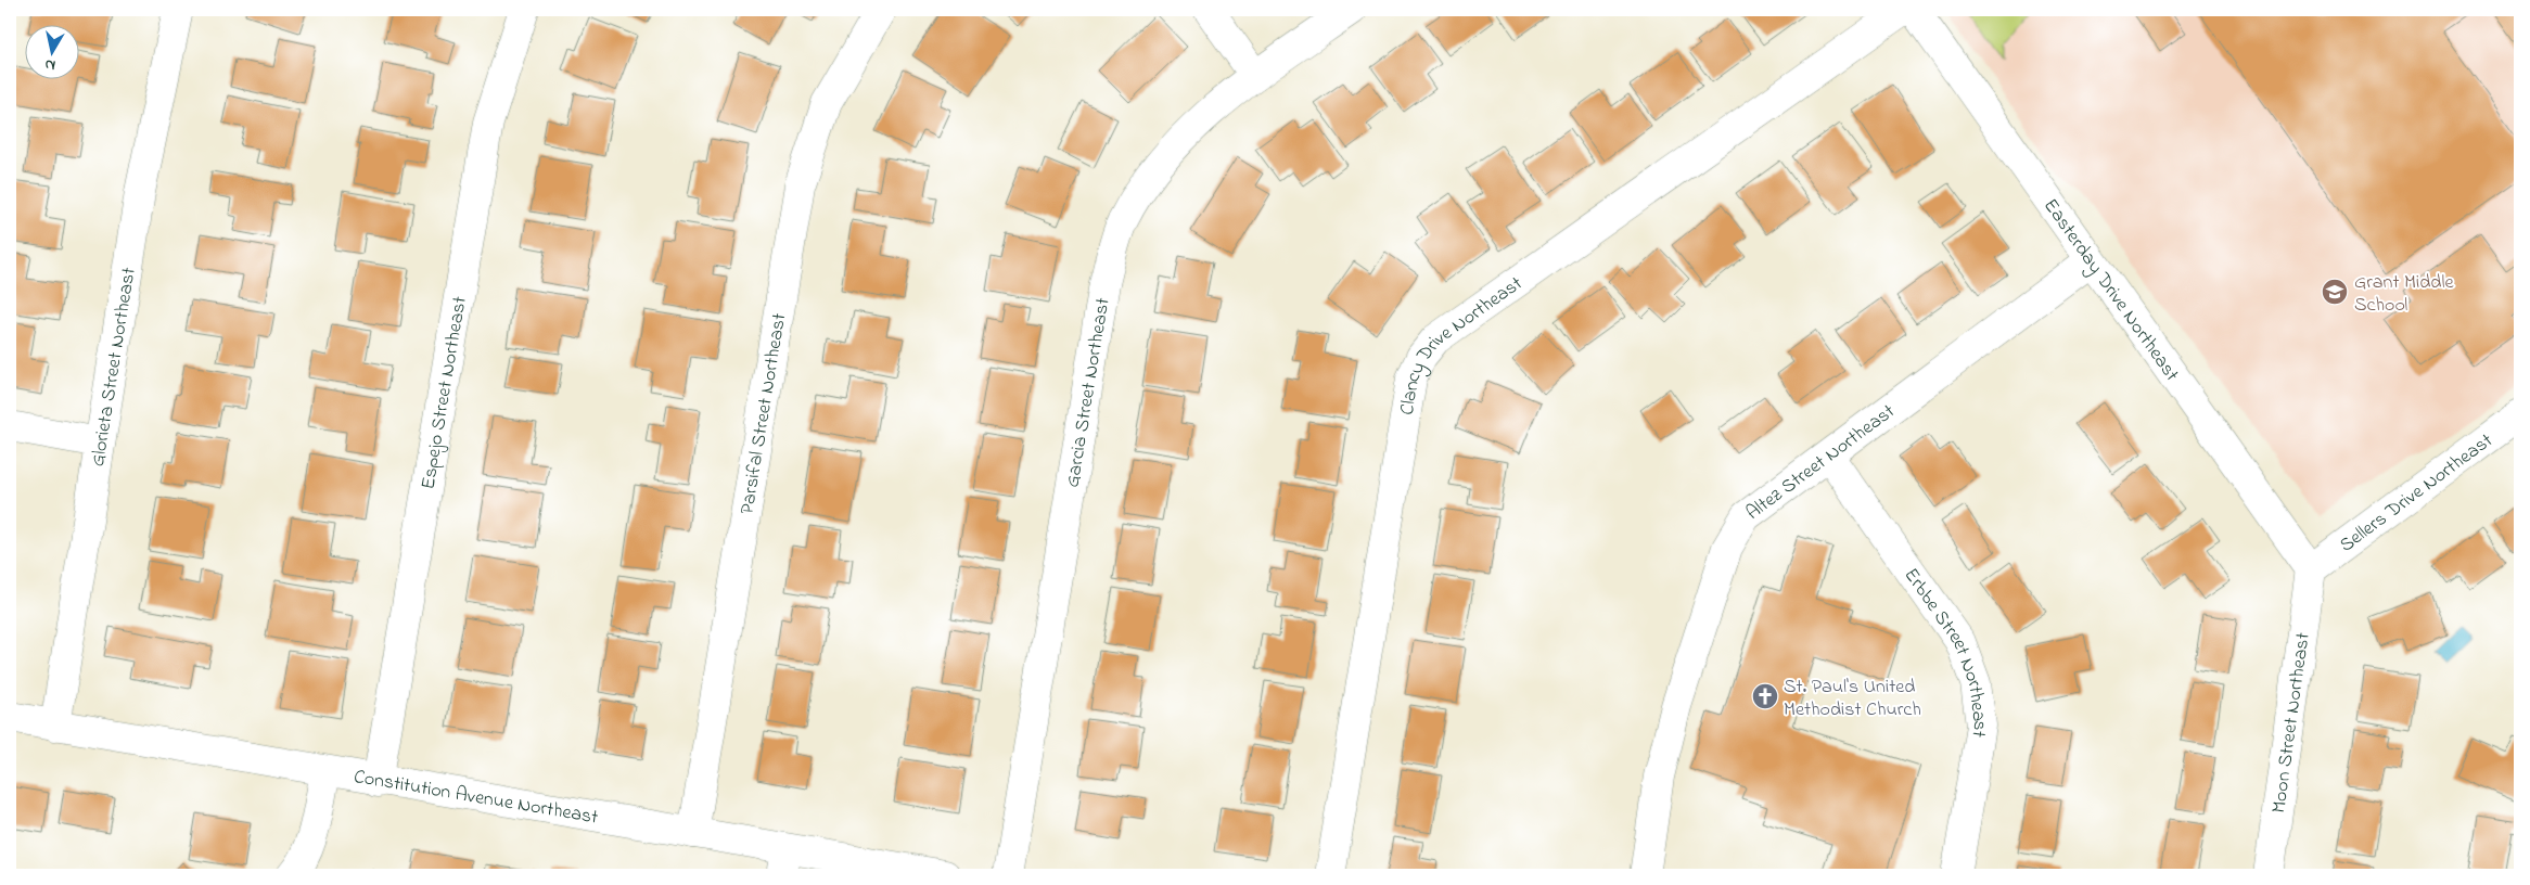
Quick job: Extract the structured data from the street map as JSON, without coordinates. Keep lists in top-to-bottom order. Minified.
{"streets":{"street":["Easterday Drive Northeast","Clancy Drive Northeast","Glorieta Street Northeast","Garcia Street Northeast","Espejo Street Northeast","Parsifal Street Northeast","Altez Street Northeast","Sellers Drive Northeast","Erbbe Street Northeast","Moon Street Northeast","Constitution Avenue Northeast"]},"crossings":[["Easterday Drive Northeast","Altez Street Northeast"],["Easterday Drive Northeast","Sellers Drive Northeast"],["Easterday Drive Northeast","Moon Street Northeast"],["Glorieta Street Northeast","Constitution Avenue Northeast"],["Espejo Street Northeast","Constitution Avenue Northeast"],["Parsifal Street Northeast","Constitution Avenue Northeast"],["Altez Street Northeast","Erbbe Street Northeast"],["Sellers Drive Northeast","Moon Street Northeast"]],"places":{"school or university":["Grant Middle School"],"church":["St. Paul's United Methodist Church"]},"north":"bottom"}
